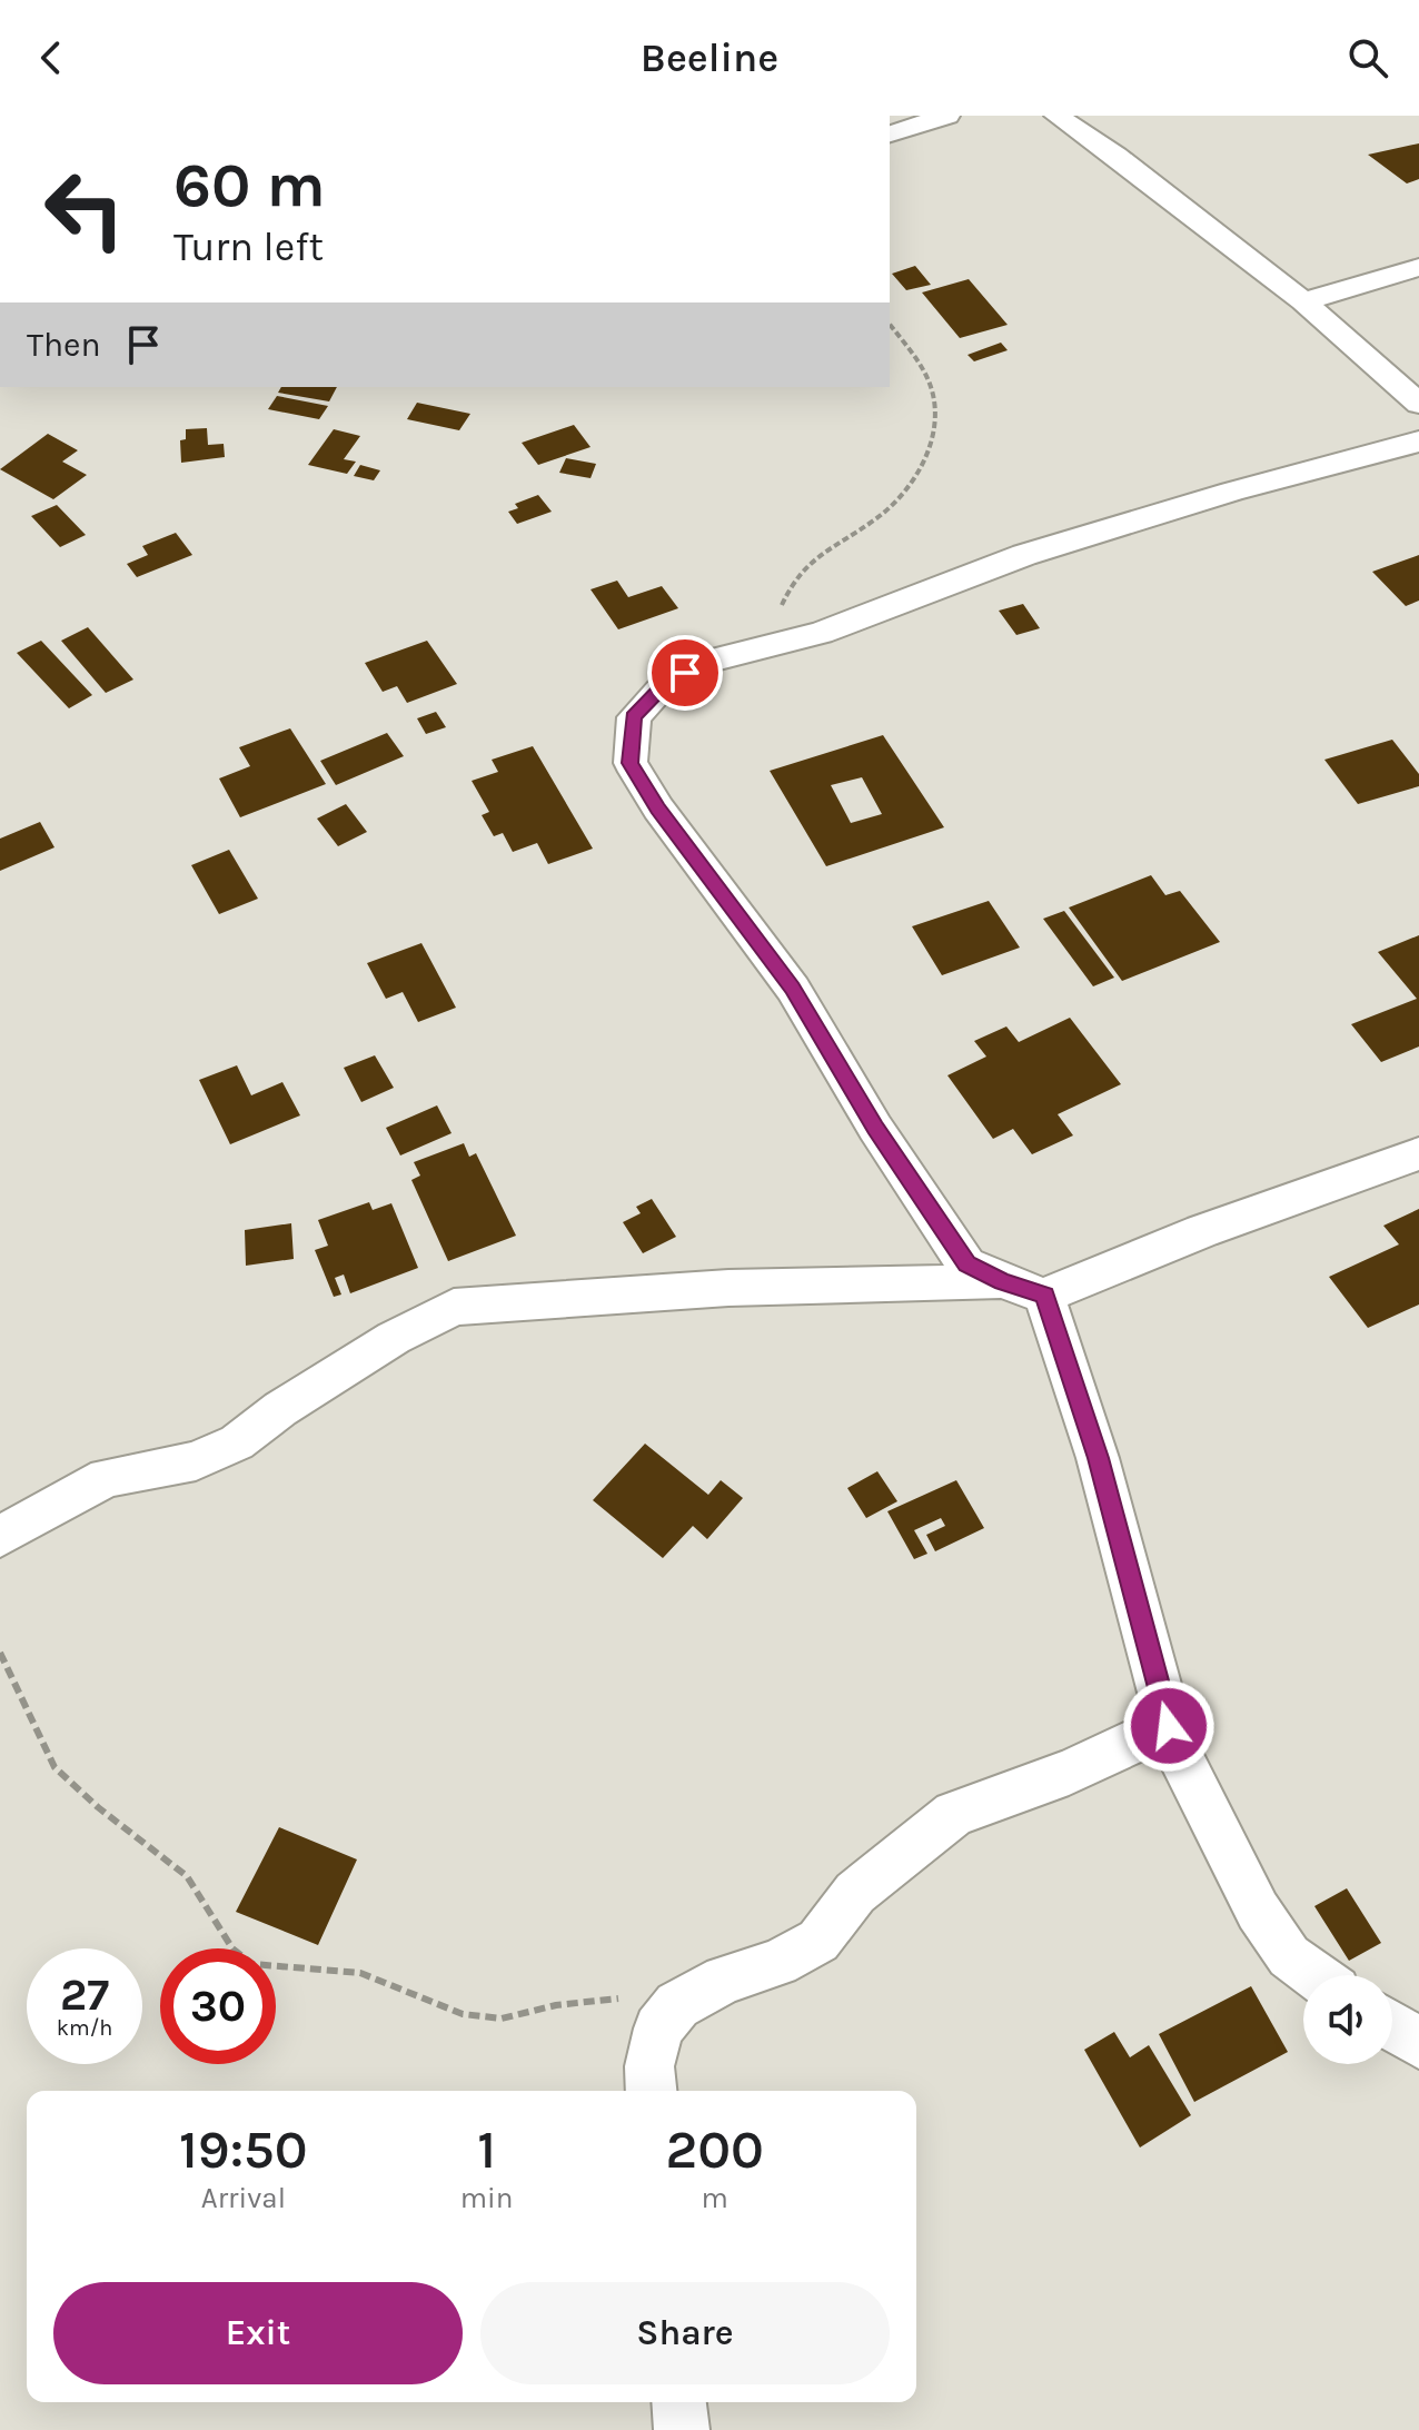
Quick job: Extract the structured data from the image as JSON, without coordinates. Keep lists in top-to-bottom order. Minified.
{"page":{"header":"Beeline","turn":["60 m","Turn left"],"then":"Then","speed":"27 km/h","limit":"30","eta":["19:50","Arrival","1","min","200","m"],"buttons":["Exit","Share"]}}
